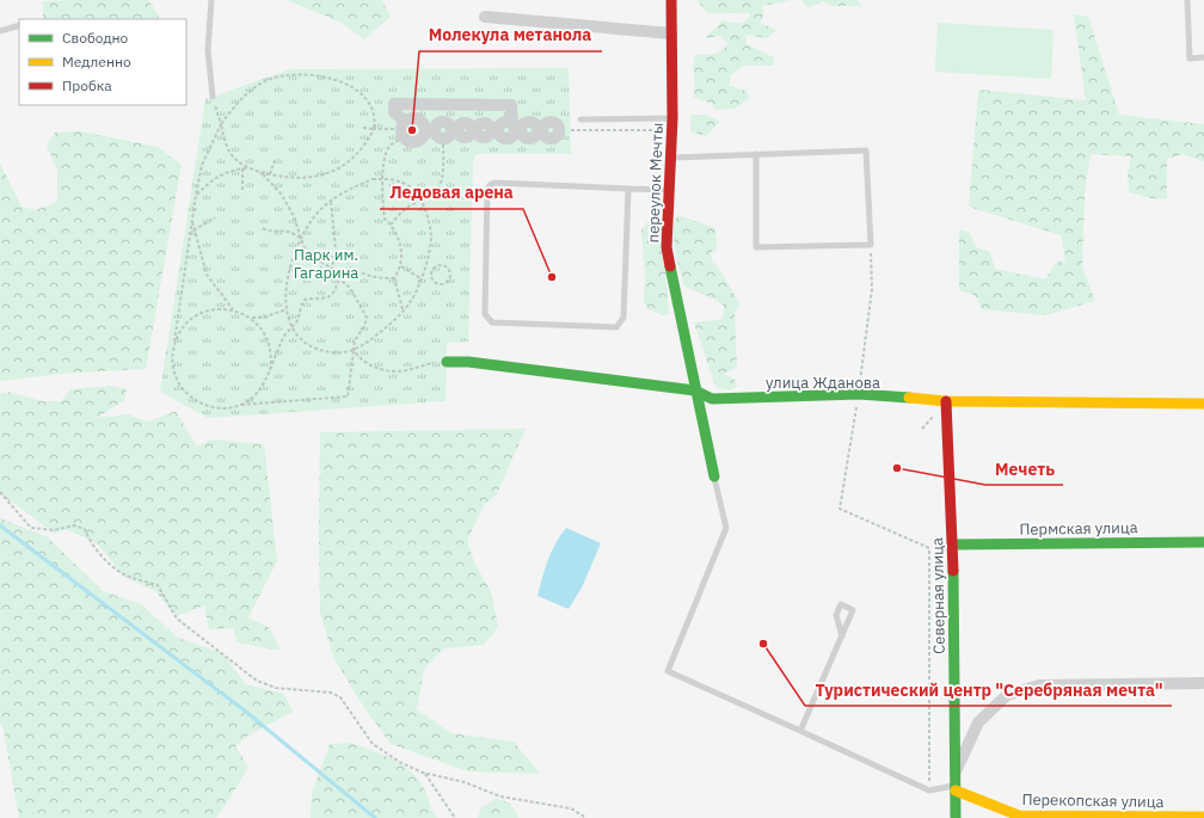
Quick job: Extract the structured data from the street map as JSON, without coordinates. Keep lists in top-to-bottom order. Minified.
{"streets":{"street":["переулок Мечты","улица Жданова","Пермская улица","Северная улица","Перекопская улица"]},"crossings":[["переулок Мечты","улица Жданова"],["улица Жданова","Северная улица"],["Пермская улица","Северная улица"],["Северная улица","Перекопская улица"]],"parks":["Парк им. Гагарина"],"places":["Молекула метанола","Ледовая арена","Мечеть","Туристический центр \"Серебряная мечта\""],"legend":["Свободно","Медленно","Пробка"]}
